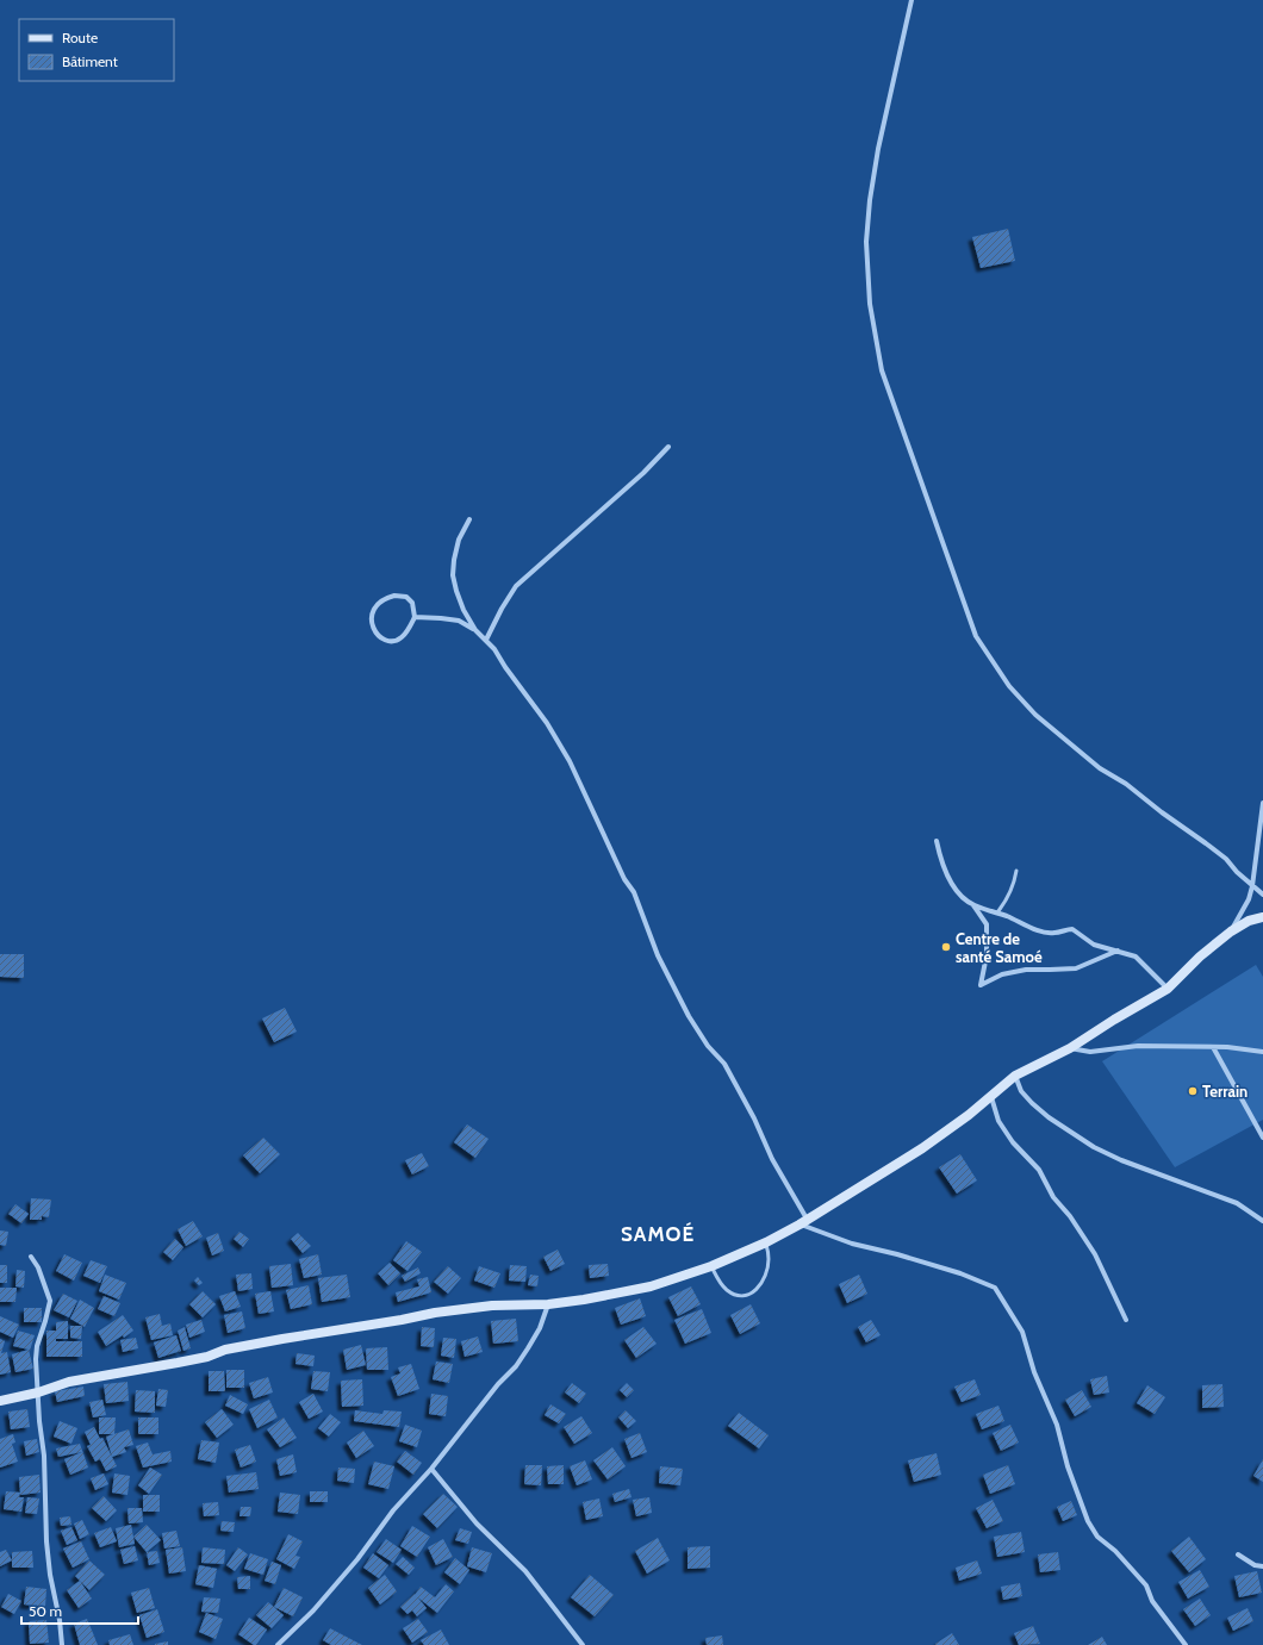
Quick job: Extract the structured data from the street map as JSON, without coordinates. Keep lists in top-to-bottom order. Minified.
{"districts":["SAMOÉ"],"places":["Centre de santé Samoé","Terrain"],"legend":["Route","Bâtiment"],"scale_bar":"50 m"}
